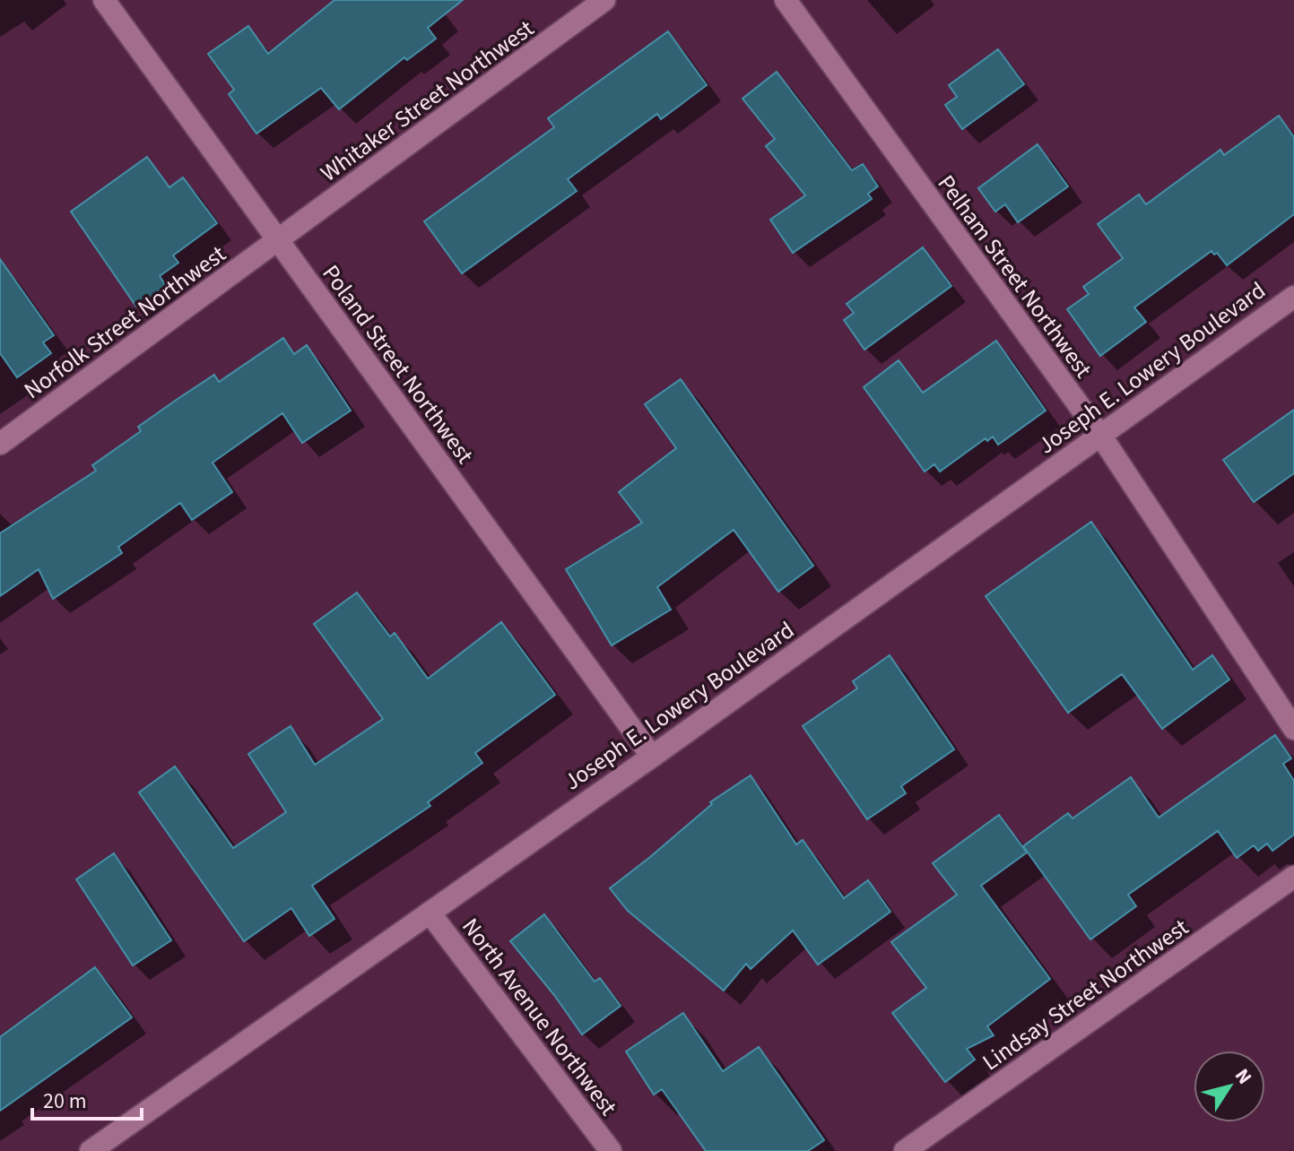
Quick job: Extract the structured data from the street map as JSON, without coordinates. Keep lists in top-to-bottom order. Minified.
{"streets":{"street":["Whitaker Street Northwest","Pelham Street Northwest","Norfolk Street Northwest","Poland Street Northwest","Joseph E. Lowery Boulevard","Lindsay Street Northwest","North Avenue Northwest"]},"crossings":[["Whitaker Street Northwest","Norfolk Street Northwest"],["Whitaker Street Northwest","Poland Street Northwest"],["Pelham Street Northwest","Joseph E. Lowery Boulevard"],["Norfolk Street Northwest","Poland Street Northwest"],["Poland Street Northwest","Joseph E. Lowery Boulevard"],["Joseph E. Lowery Boulevard","North Avenue Northwest"]],"scale_bar":"20 m","north":"top right"}
